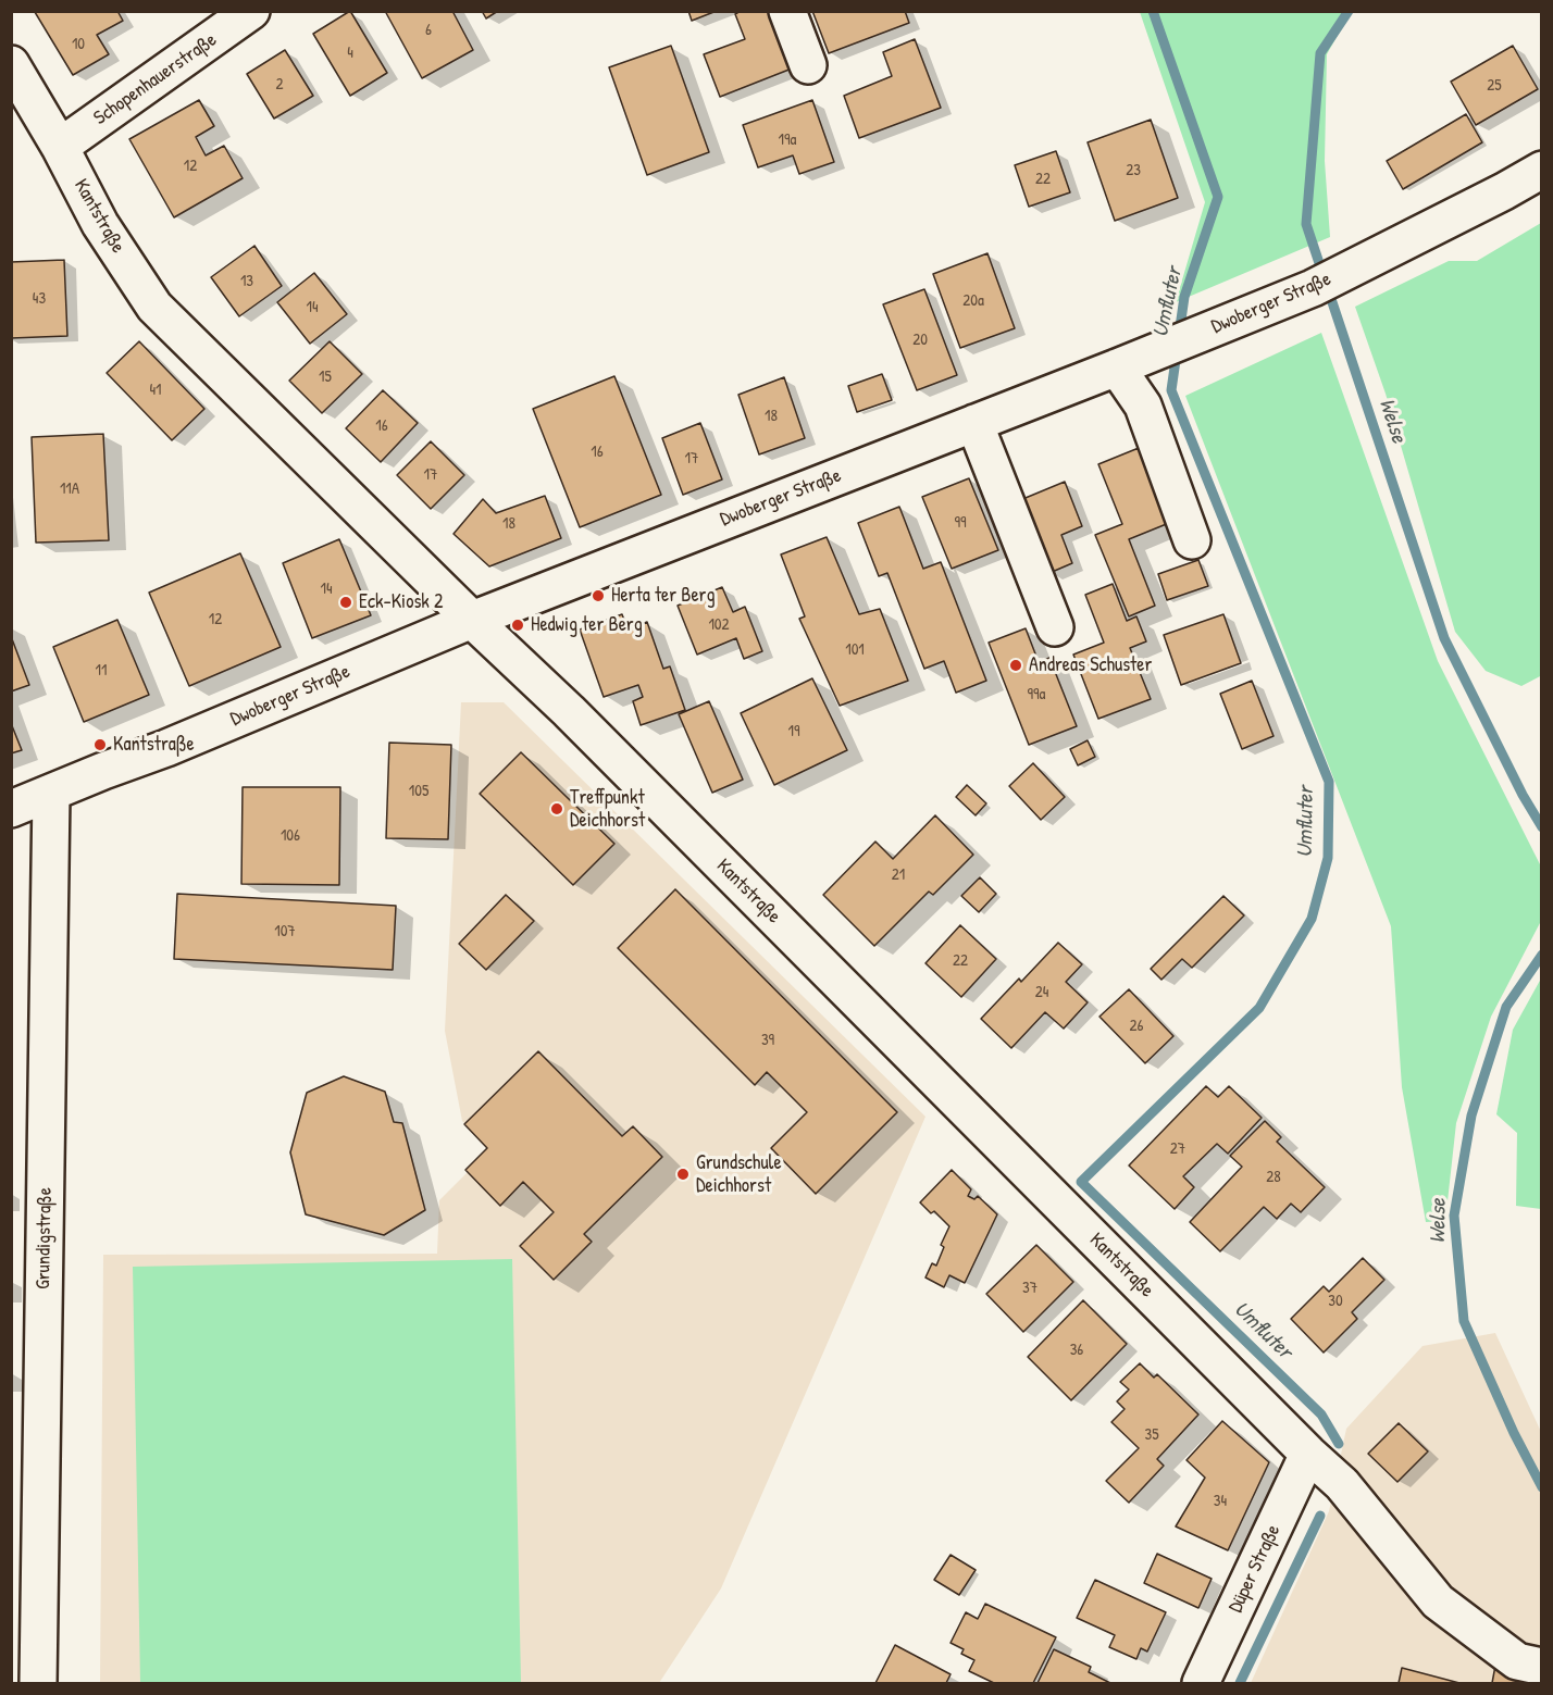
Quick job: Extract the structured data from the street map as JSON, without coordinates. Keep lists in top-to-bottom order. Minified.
{"streets":{"street":["Schopenhauerstraße","Kantstraße","Dwoberger Straße","Grundigstraße","Düper Straße"]},"crossings":[["Schopenhauerstraße","Kantstraße"],["Kantstraße","Dwoberger Straße"],["Kantstraße","Düper Straße"],["Dwoberger Straße","Grundigstraße"]],"water":["Umfluter","Welse"],"places":["Herta ter Berg","Eck-Kiosk 2","Hedwig ter Berg","Andreas Schuster","Kantstraße","Treffpunkt Deichhorst","Grundschule Deichhorst"],"house_numbers":["6","10","4","2","25","19a","12","23","22","13","43","20a","14","20","15","41","18","16","16","17","17","11A","99","18","14","12","102","101","11","99a","19","105","106","21","107","22","24","26","39","27","28","37","30","36","35","34"]}
